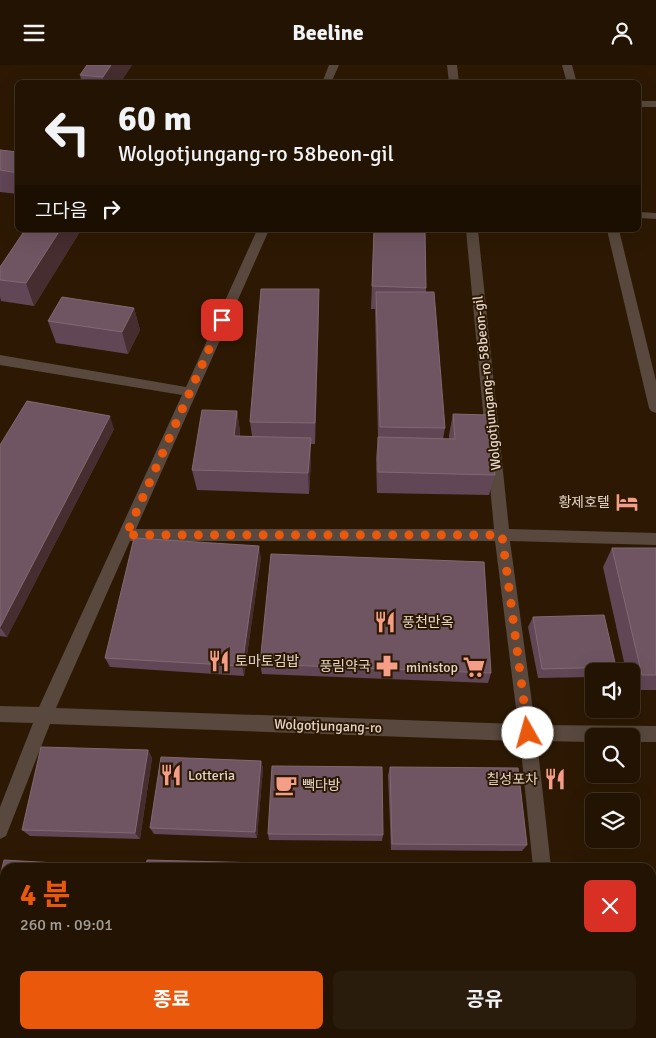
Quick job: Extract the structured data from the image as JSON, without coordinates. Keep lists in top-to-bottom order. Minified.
{"streets":{"street":["Wolgotjungang-ro 58beon-gil","Wolgotjungang-ro"]},"crossings":[["Wolgotjungang-ro 58beon-gil","Wolgotjungang-ro"]],"places":{"hotel":["황제호텔"],"restaurant":["풍천만옥","토마토김밥","Lotteria","칠성포차"],"pharmacy":["풍림약국"],"supermarket":["ministop"],"cafe":["빽다방"]},"page":{"header":"Beeline","turn":["60 m","Wolgotjungang-ro 58beon-gil"],"then":"그다음","heading":["4 분","260 m · 09:01"],"buttons":["종료","공유"]}}
